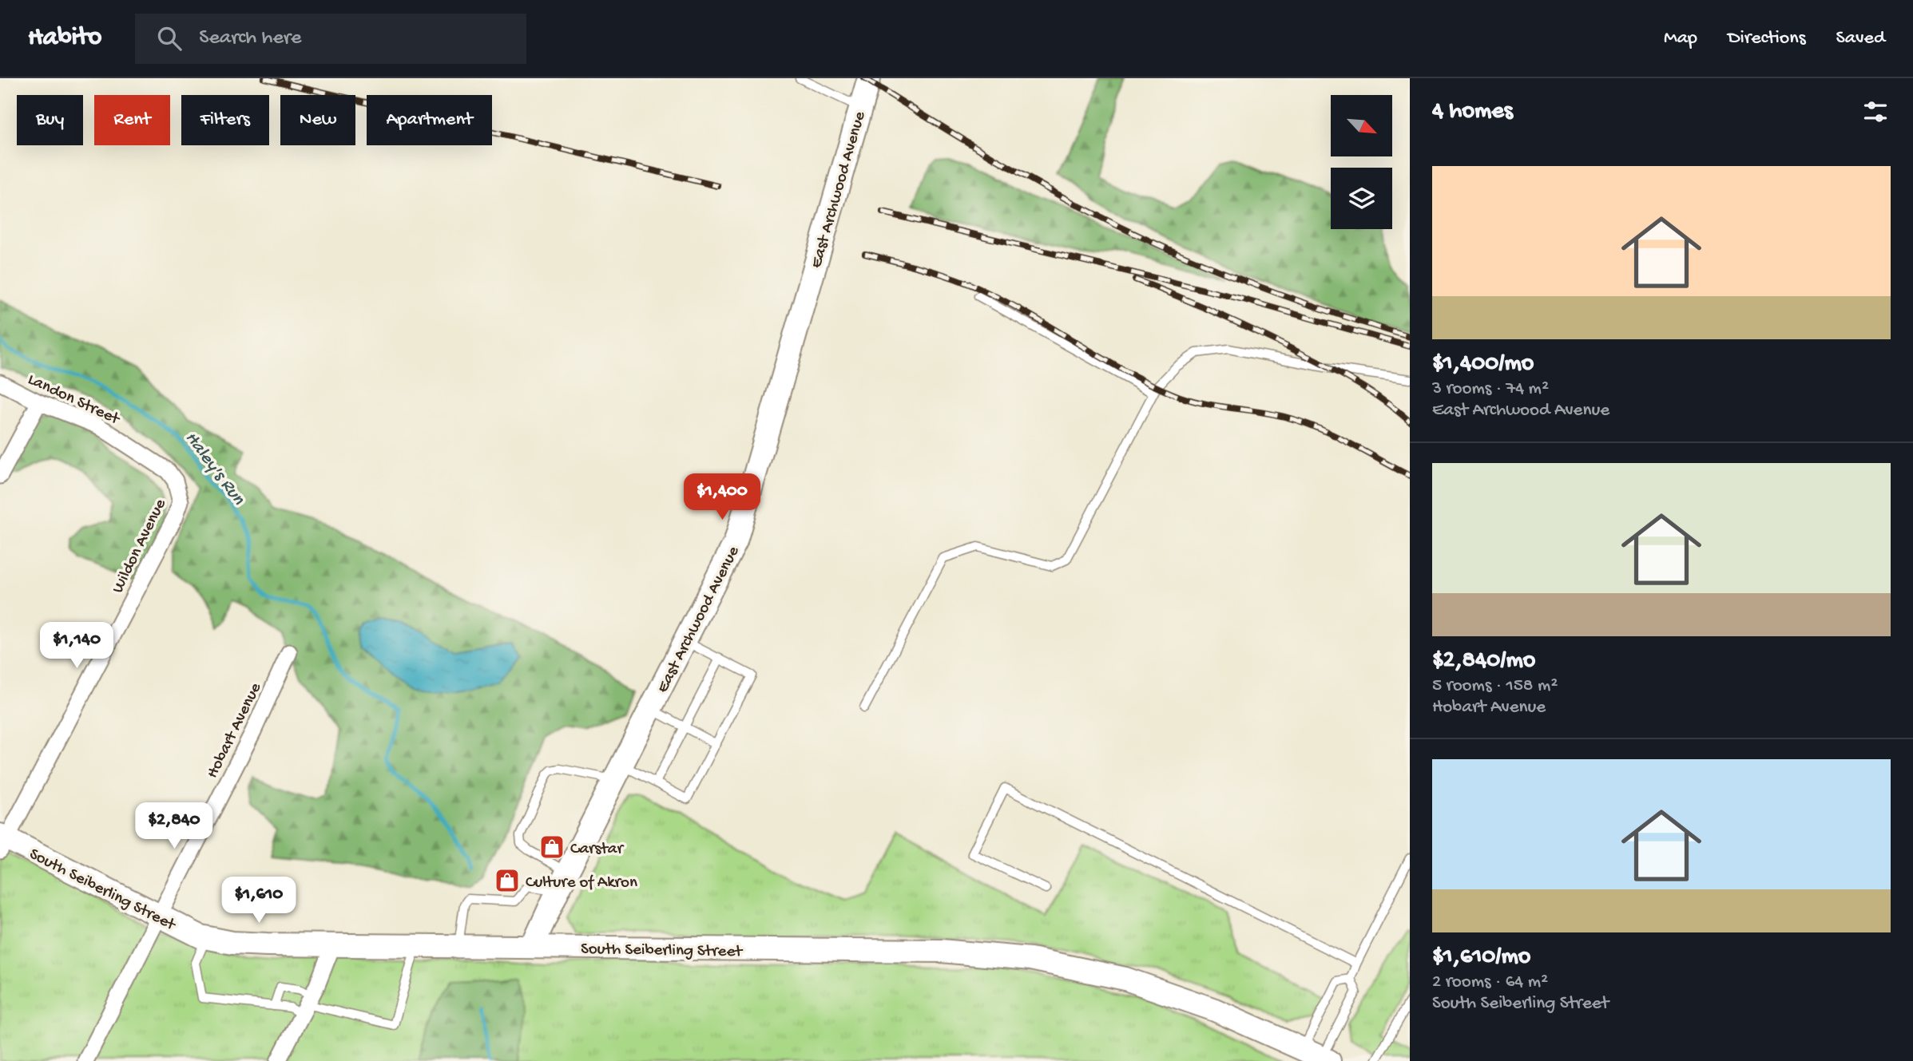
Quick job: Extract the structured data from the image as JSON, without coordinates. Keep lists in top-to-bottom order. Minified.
{"streets":{"main road":["East Archwood Avenue","South Seiberling Street"],"street":["Landon Street","Wildon Avenue","Hobart Avenue"]},"crossings":[["East Archwood Avenue","South Seiberling Street"],["Landon Street","Wildon Avenue"],["Wildon Avenue","South Seiberling Street"],["Hobart Avenue","South Seiberling Street"]],"water":["Haley's Run"],"places":{"shop":["Carstar","Culture of Akron"]},"north":"bottom right","page":{"header":"Habito","search":"Search here","nav":["Map","Directions","Saved"],"heading":"4 homes","chip":["Buy","Rent","Filters","New","Apartment"],"list":[{"name":"$1,400/mo","note":"3 rooms · 74 m² · East Archwood Avenue"},{"name":"$2,840/mo","note":"5 rooms · 158 m² · Hobart Avenue"},{"name":"$1,610/mo","note":"2 rooms · 64 m² · South Seiberling Street"}],"price":["$1,400","$1,140","$2,840","$1,610"]}}
